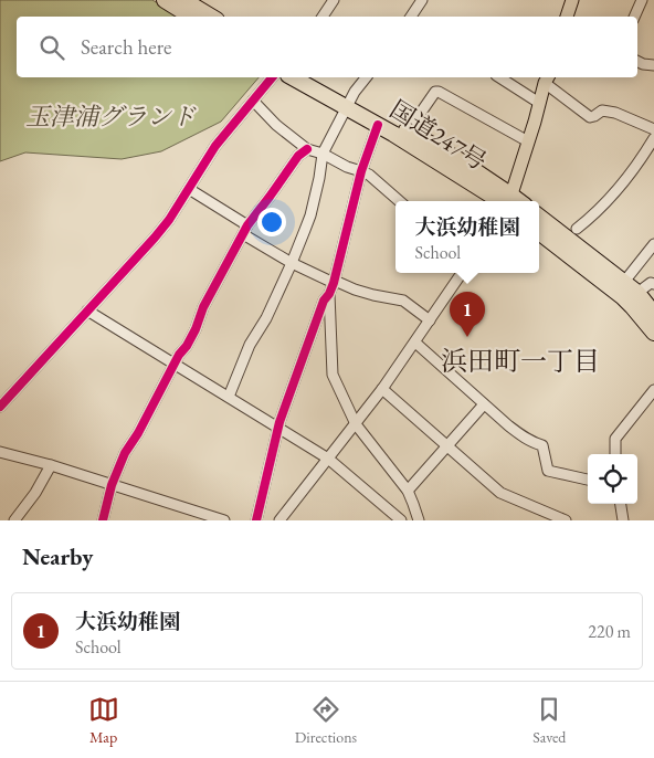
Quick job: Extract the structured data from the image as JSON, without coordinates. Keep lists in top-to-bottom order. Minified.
{"streets":{"highway":["国道247号"]},"districts":["浜田町一丁目"],"parks":["玉津浦グランド"],"page":{"search":"Search here","popup":["大浜幼稚園","School"],"pins":"1","heading":"Nearby","list":[{"mark":"1","name":"大浜幼稚園","note":"School","value":"220 m"}],"nav":["Map","Directions","Saved"]}}
